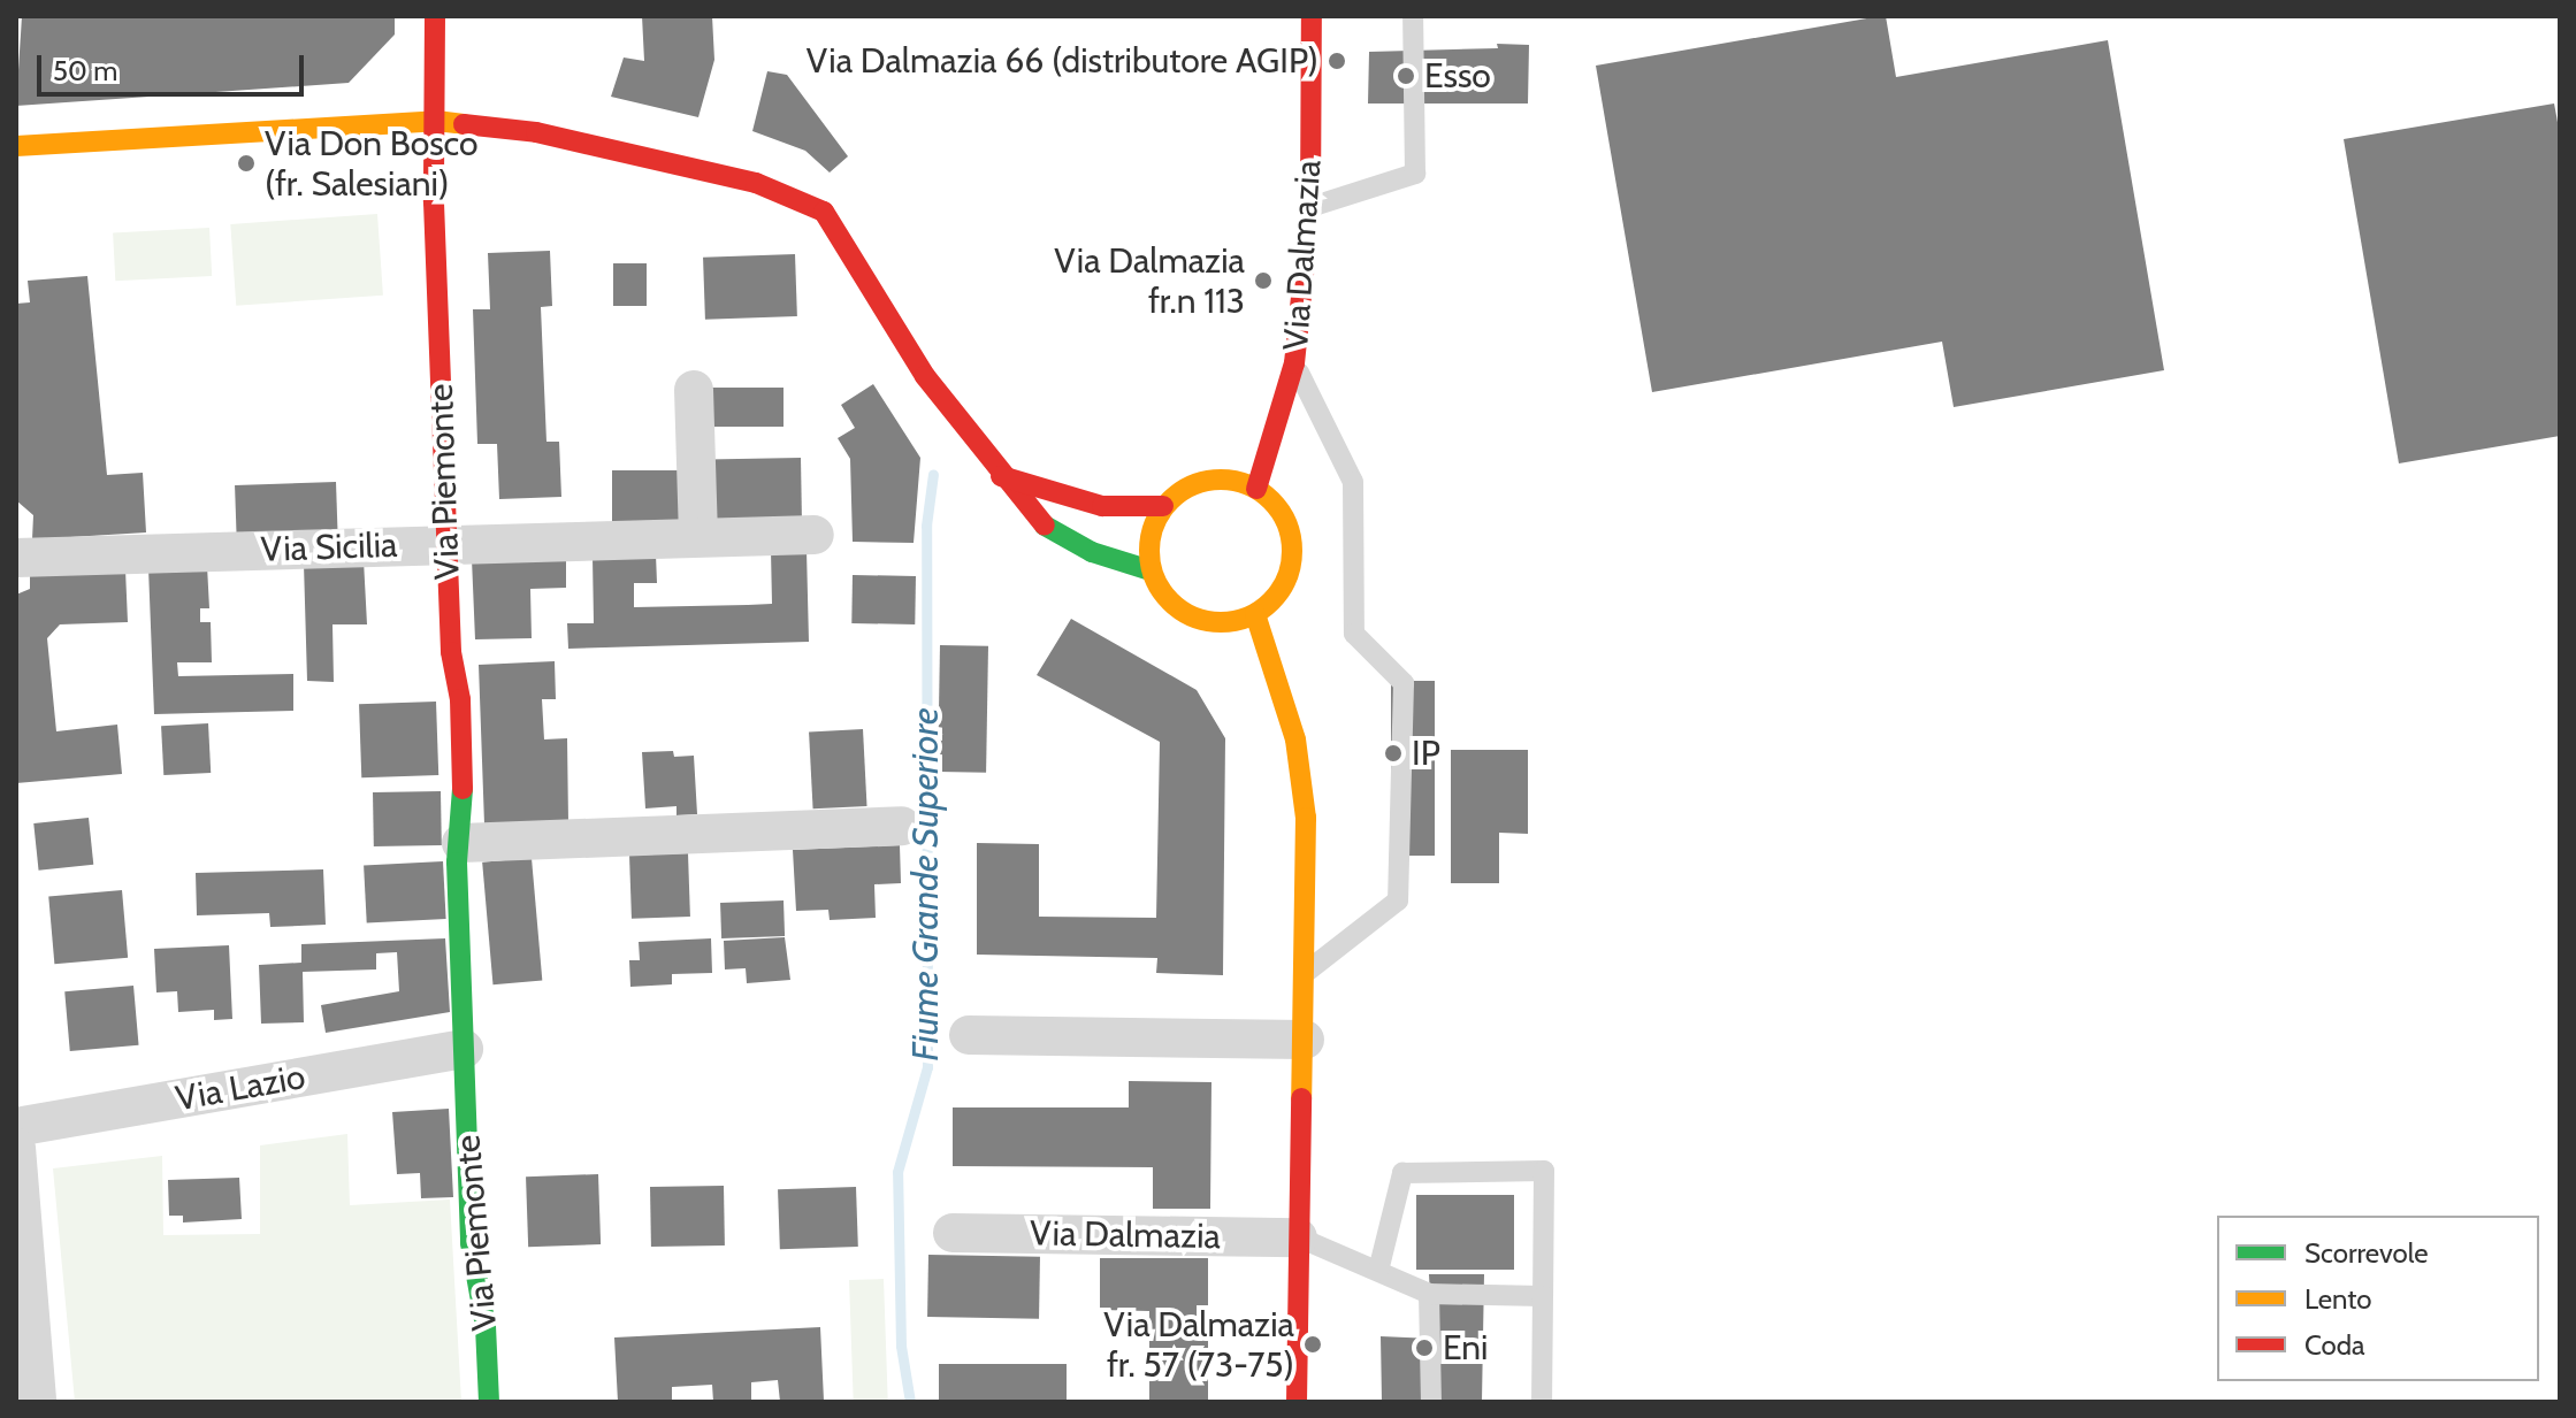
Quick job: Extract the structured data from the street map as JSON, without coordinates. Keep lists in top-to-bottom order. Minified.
{"streets":{"street":["Via Dalmazia","Via Piemonte","Via Sicilia","Via Lazio"]},"crossings":[["Via Piemonte","Via Sicilia"],["Via Piemonte","Via Lazio"]],"water":["Fiume Grande Superiore"],"places":["Via Dalmazia 66 (distributore AGIP)","Esso","Via Don Bosco (fr. Salesiani)","Via Dalmazia fr.n 113","IP","Via Dalmazia fr. 57 (73-75)","Eni"],"legend":["Scorrevole","Lento","Coda"],"scale_bar":"50 m"}
